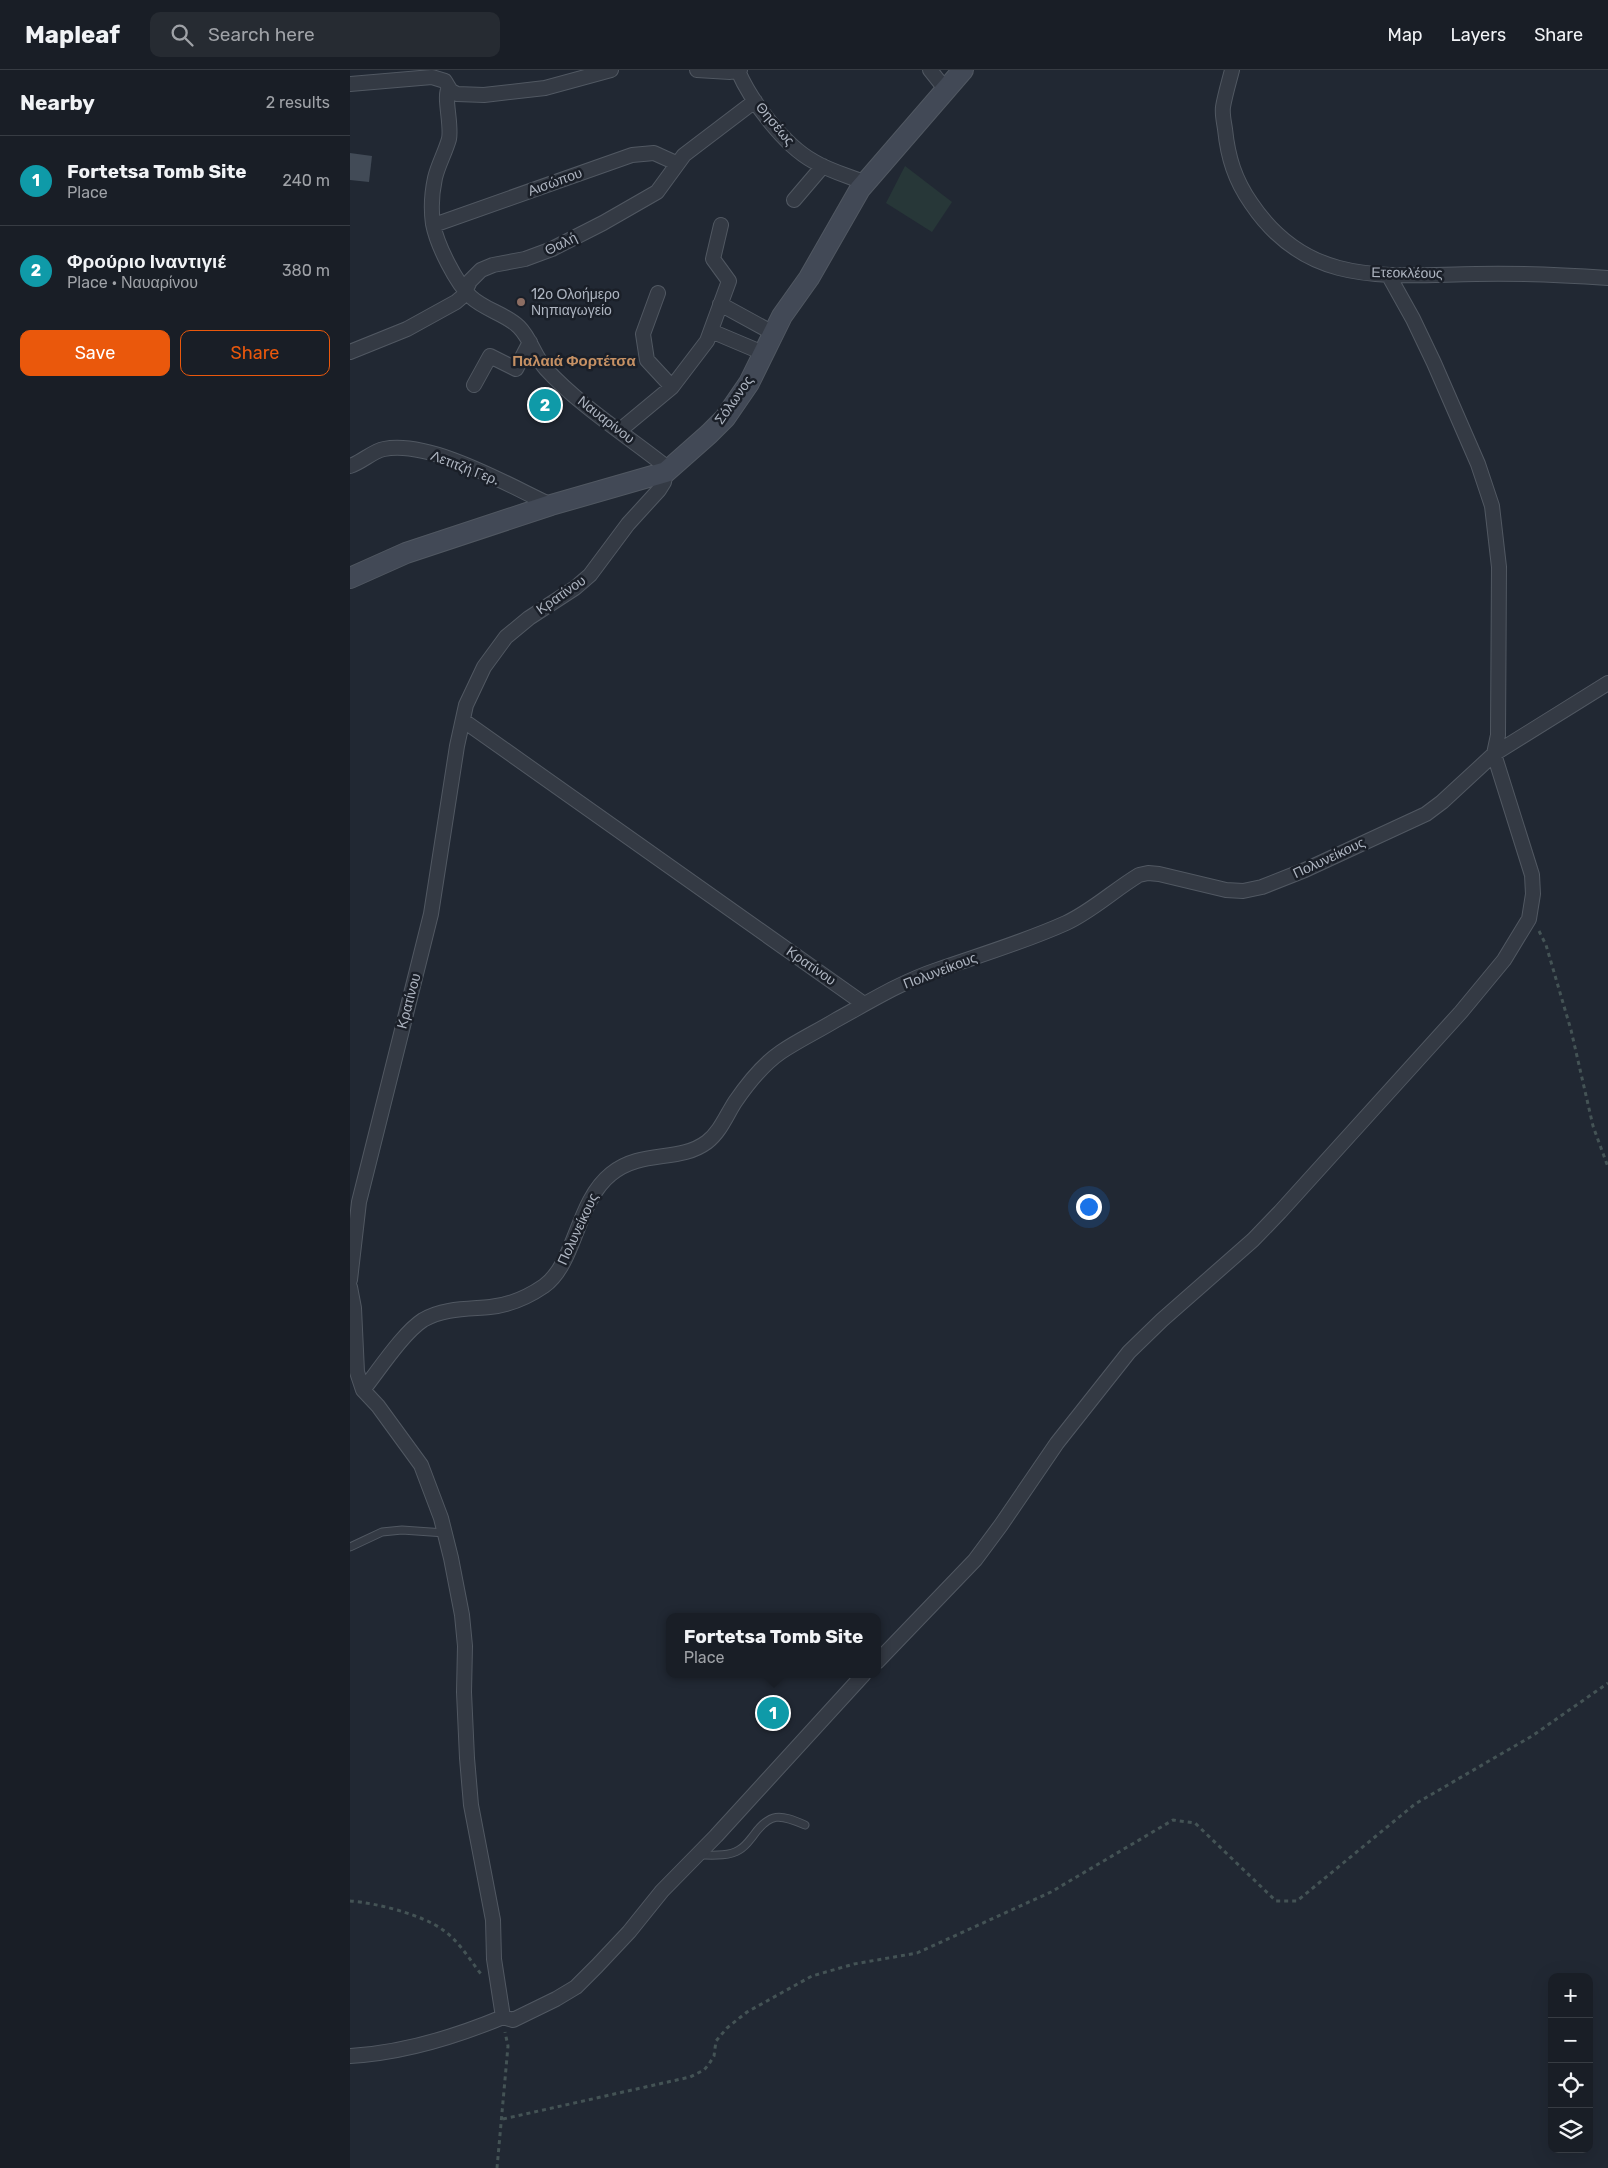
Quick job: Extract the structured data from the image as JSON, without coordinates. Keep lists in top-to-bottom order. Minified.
{"streets":{"street":["Θησέως","Αισώπου","Θαλή","Ετεοκλέους","Σόλωνος","Ναυαρίνου","Λετιτζή Γερ.","Κρατίνου","Πολυνείκους"]},"crossings":[["Θησέως","Θαλή"],["Θησέως","Σόλωνος"],["Αισώπου","Θαλή"],["Αισώπου","Ναυαρίνου"],["Θαλή","Ναυαρίνου"],["Σόλωνος","Ναυαρίνου"],["Σόλωνος","Λετιτζή Γερ."],["Σόλωνος","Κρατίνου"],["Ναυαρίνου","Κρατίνου"],["Κρατίνου","Πολυνείκους"]],"districts":["Παλαιά Φορτέτσα"],"places":["12ο Ολοήμερο Νηπιαγωγείο"],"page":{"header":"Mapleaf","search":"Search here","nav":["Map","Layers","Share"],"heading":["Nearby","2 results"],"list":[{"mark":"1","name":"Fortetsa Tomb Site","note":"Place","value":"240 m"},{"mark":"2","name":"Φρούριο Ιναντιγιέ","note":"Place · Ναυαρίνου","value":"380 m"}],"buttons":["Save","Share"],"pins":["2","1"],"popup":["Fortetsa Tomb Site","Place"],"map_buttons":["+","−"]}}
